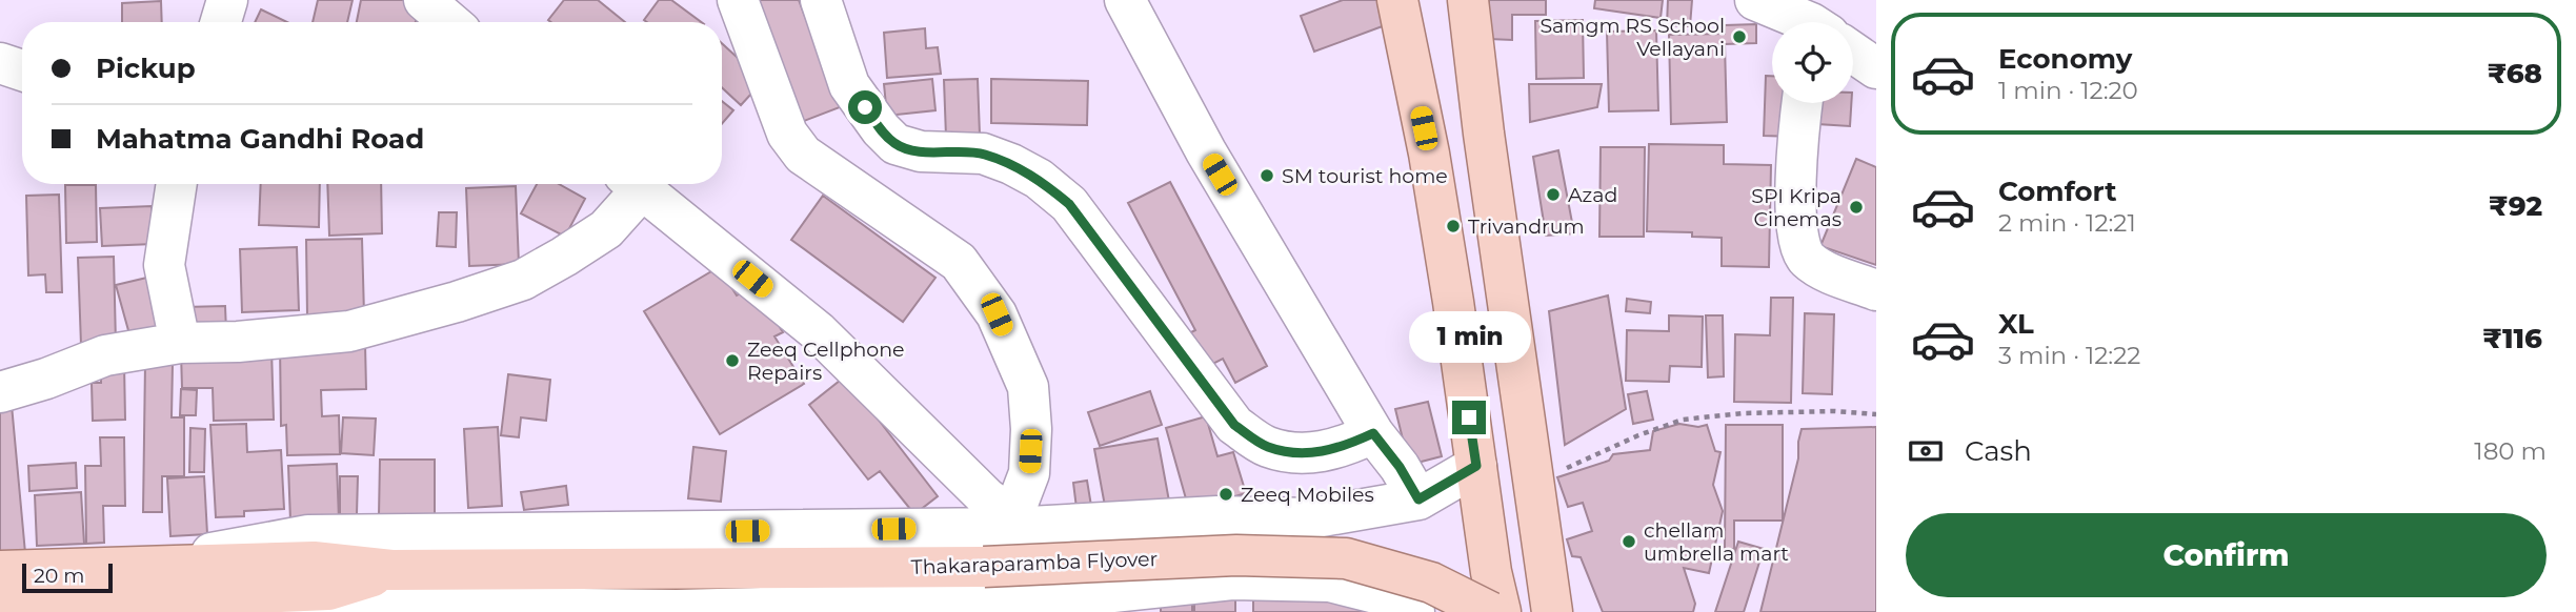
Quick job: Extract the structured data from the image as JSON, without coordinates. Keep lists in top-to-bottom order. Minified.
{"streets":{"main road":["Thakaraparamba Flyover"]},"places":["Samgm RS School Vellayani","SM tourist home","Azad","SPI Kripa Cinemas","Trivandrum","Zeeq Cellphone Repairs","Zeeq Mobiles","chellam umbrella mart"],"scale_bar":"20 m","page":{"list":[{"name":"Economy","note":"1 min · 12:20","value":"₹68"},{"name":"Comfort","note":"2 min · 12:21","value":"₹92"},{"name":"XL","note":"3 min · 12:22","value":"₹116"}],"banner":["Pickup","Mahatma Gandhi Road"],"bubble":"1 min","pay":["Cash","180 m"],"buttons":"Confirm","scale":"20 m"}}
